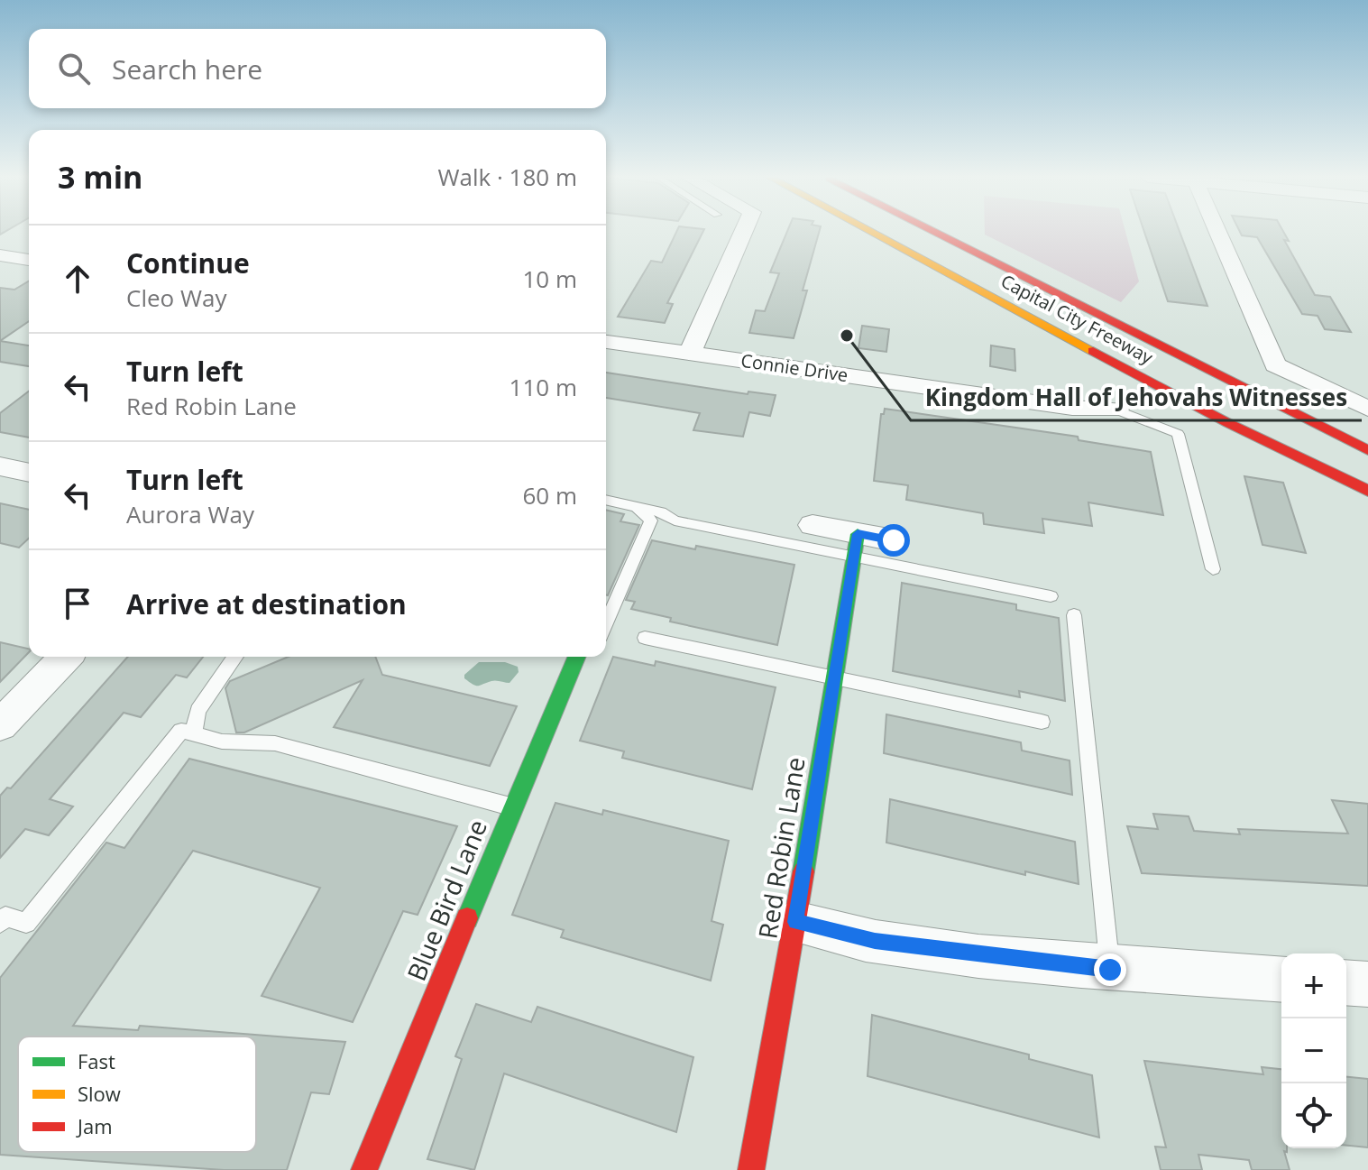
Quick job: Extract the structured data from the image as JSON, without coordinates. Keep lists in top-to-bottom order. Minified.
{"streets":{"main road":["Capital City Freeway","Red Robin Lane","Blue Bird Lane"],"street":["Connie Drive"]},"places":["Kingdom Hall of Jehovahs Witnesses"],"legend":["Fast","Slow","Jam"],"page":{"search":"Search here","heading":["3 min","Walk · 180 m"],"list":[["Continue","Cleo Way","10 m"],["Turn left","Red Robin Lane","110 m"],["Turn left","Aurora Way","60 m"],"Arrive at destination"],"map_buttons":["+","−"]}}
